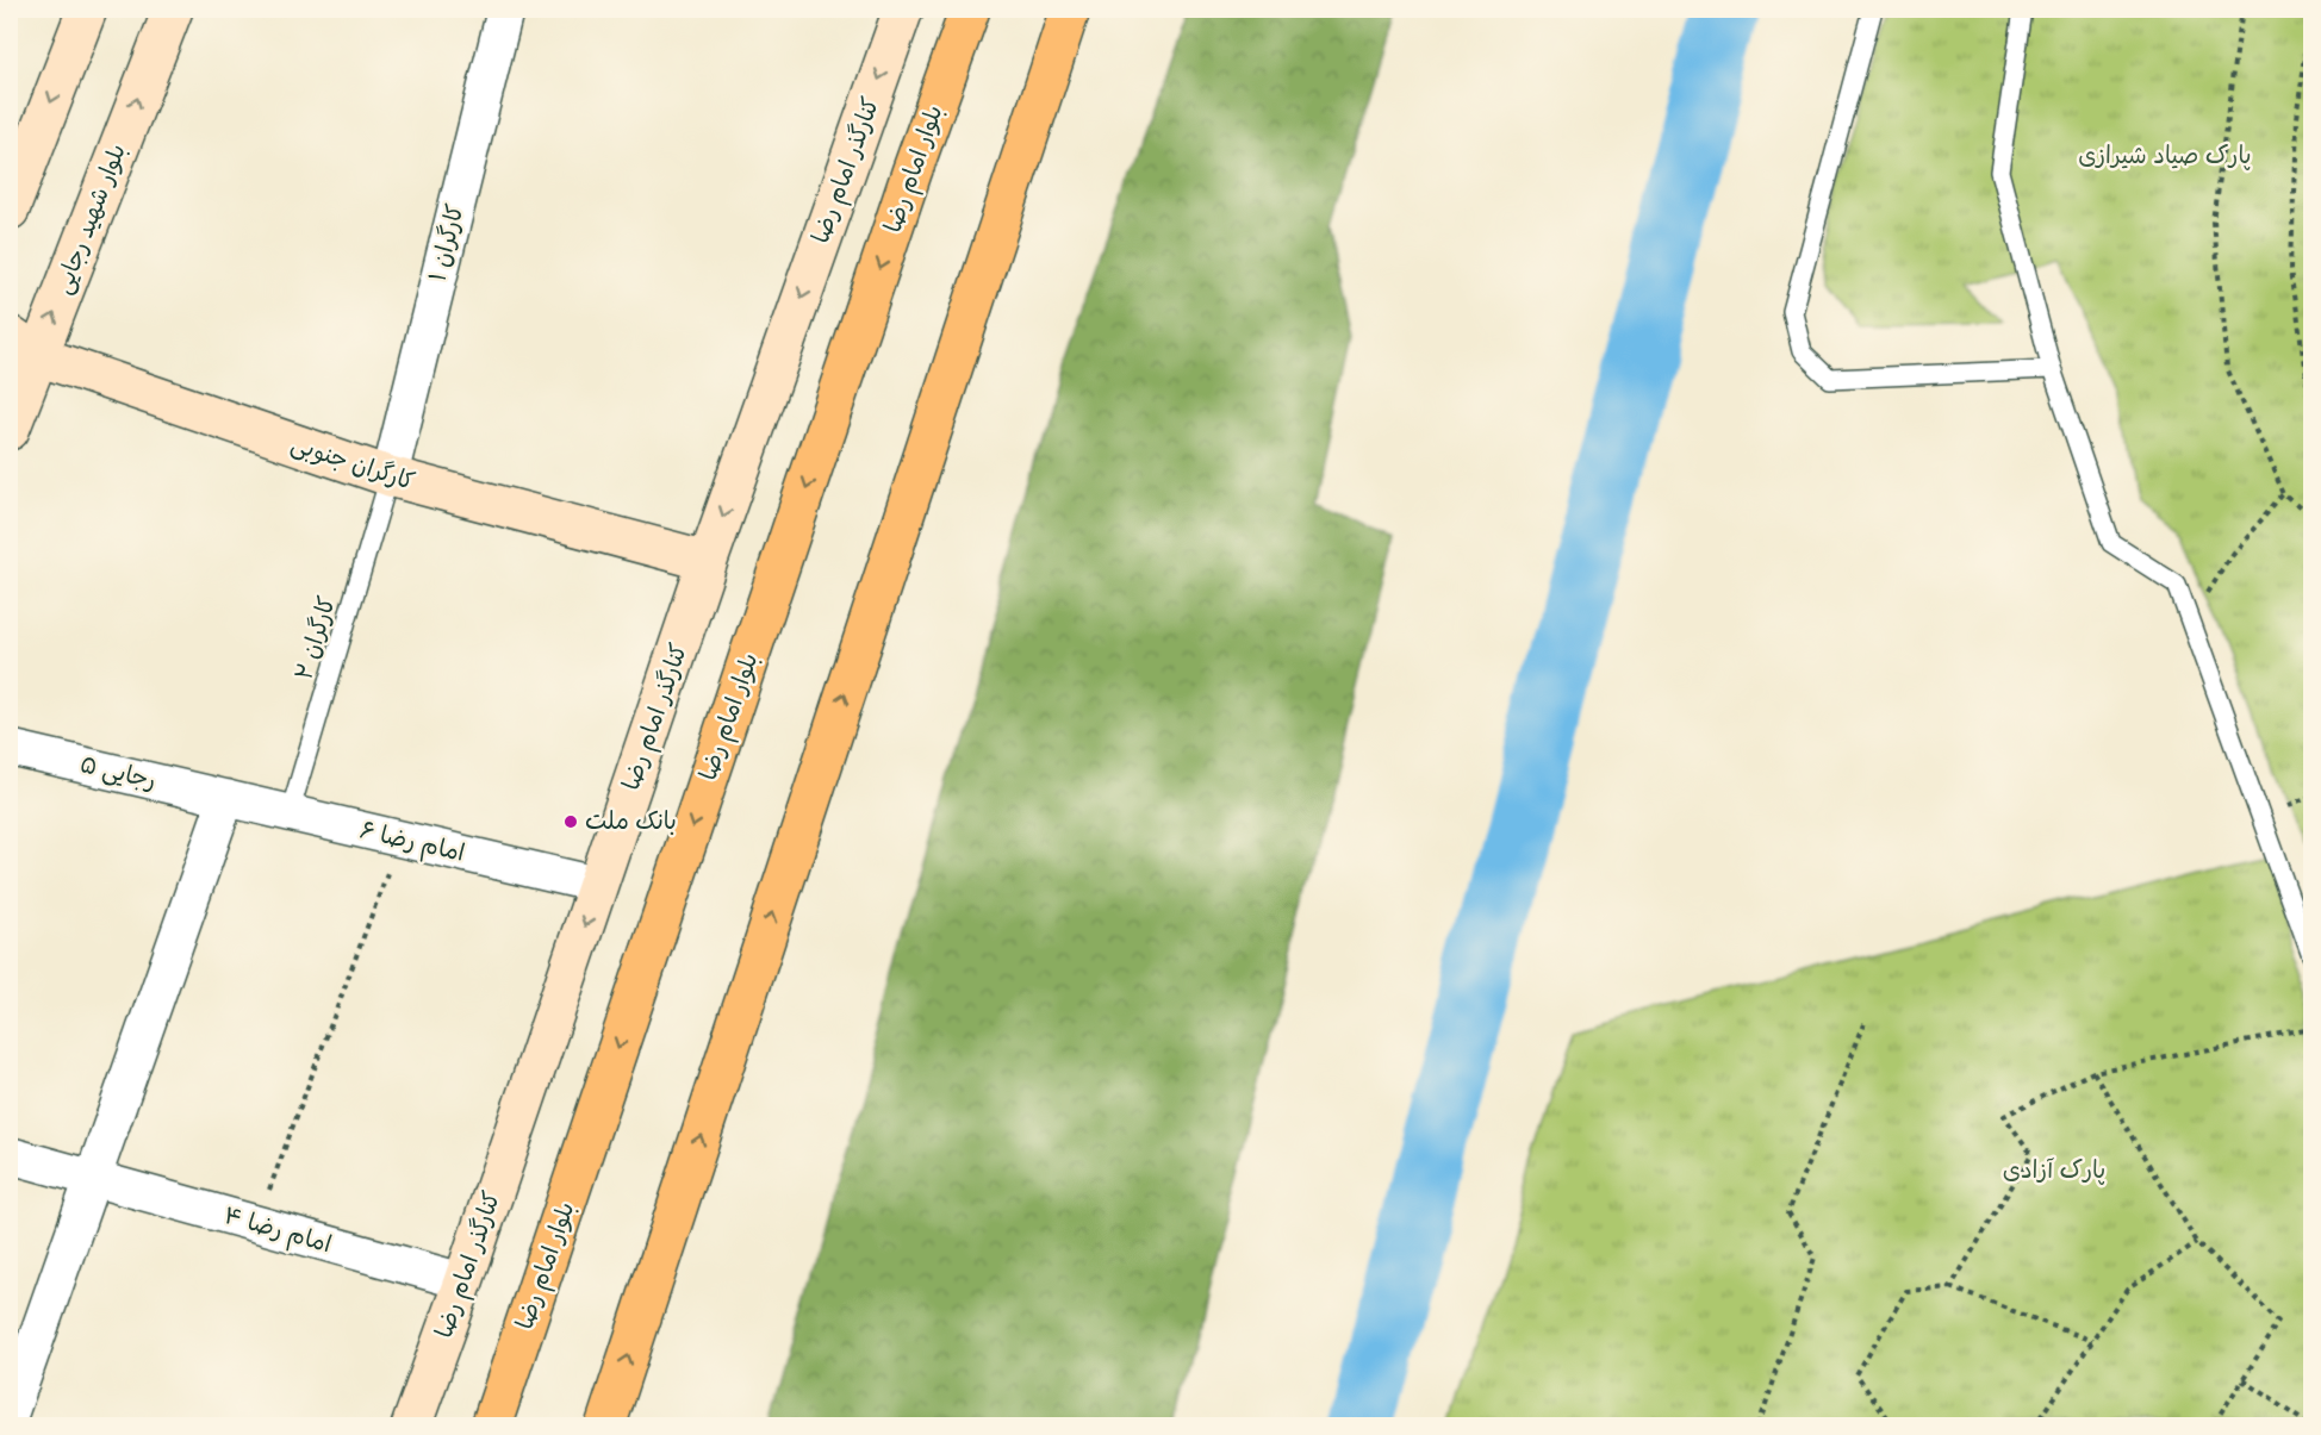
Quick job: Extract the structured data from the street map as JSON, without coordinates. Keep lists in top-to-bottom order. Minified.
{"streets":{"main road":["بلوار امام رضا"],"street":["کنارگذر امام رضا","بلوار شهید رجایی","کارگران ۱","کارگران جنوبی","رجایی ۵","امام رضا ۶","امام رضا ۴"],"lane":["کارگران ۲"]},"crossings":[["کنارگذر امام رضا","کارگران جنوبی"],["کنارگذر امام رضا","امام رضا ۶"],["کنارگذر امام رضا","امام رضا ۴"],["بلوار شهید رجایی","کارگران جنوبی"],["کارگران ۱","کارگران جنوبی"],["کارگران ۱","کارگران ۲"],["کارگران جنوبی","کارگران ۲"],["کارگران ۲","امام رضا ۶"],["رجایی ۵","امام رضا ۶"]],"one_way":["کنارگذر امام رضا"],"parks":["پارک صیاد شیرازی","پارک آزادی"],"places":["بانک ملت"]}
